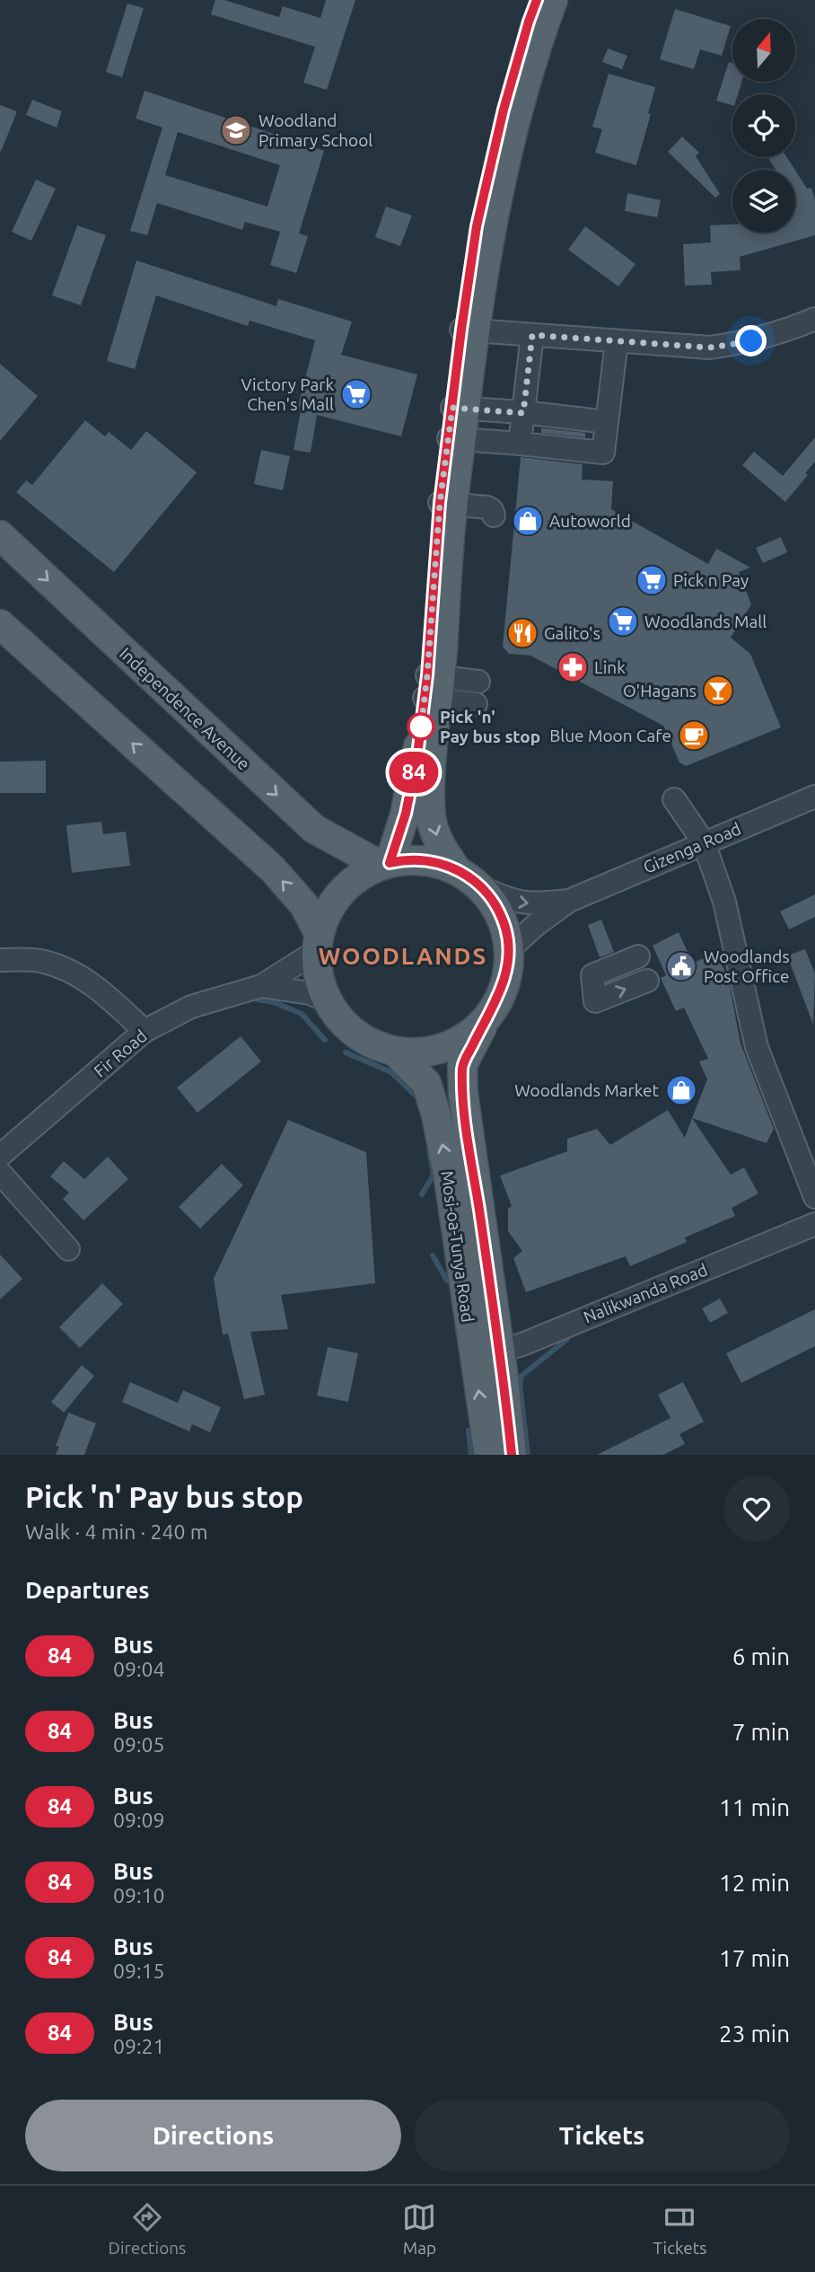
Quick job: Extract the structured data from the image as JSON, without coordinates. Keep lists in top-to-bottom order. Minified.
{"streets":{"main road":["Independence Avenue","Mosi-oa-Tunya Road"],"street":["Gizenga Road","Fir Road","Nalikwanda Road"]},"crossings":[["Independence Avenue","Gizenga Road"],["Independence Avenue","Fir Road"],["Independence Avenue","Mosi-oa-Tunya Road"],["Gizenga Road","Fir Road"],["Gizenga Road","Mosi-oa-Tunya Road"],["Fir Road","Mosi-oa-Tunya Road"],["Mosi-oa-Tunya Road","Nalikwanda Road"]],"districts":["WOODLANDS"],"places":{"school or university":["Woodland Primary School"],"supermarket":["Victory Park Chen's Mall","Pick n Pay","Woodlands Mall"],"shop":["Autoworld","Woodlands Market"],"restaurant":["Galito's"],"pharmacy":["Link"],"bar":["O'Hagans"],"other":["Pick 'n' Pay bus stop"],"cafe":["Blue Moon Cafe"],"public building":["Woodlands Post Office"]},"lines":["bus line 84"],"north":"top","page":{"on_map":"84","heading":[["Pick 'n' Pay bus stop","Walk · 4 min · 240 m"],"Departures"],"list":[{"mark":"84","name":"Bus","note":"09:04","value":"6 min"},{"mark":"84","name":"Bus","note":"09:05","value":"7 min"},{"mark":"84","name":"Bus","note":"09:09","value":"11 min"},{"mark":"84","name":"Bus","note":"09:10","value":"12 min"},{"mark":"84","name":"Bus","note":"09:15","value":"17 min"},{"mark":"84","name":"Bus","note":"09:21","value":"23 min"}],"buttons":["Directions","Tickets"],"tabs":["Directions","Map","Tickets"]}}
